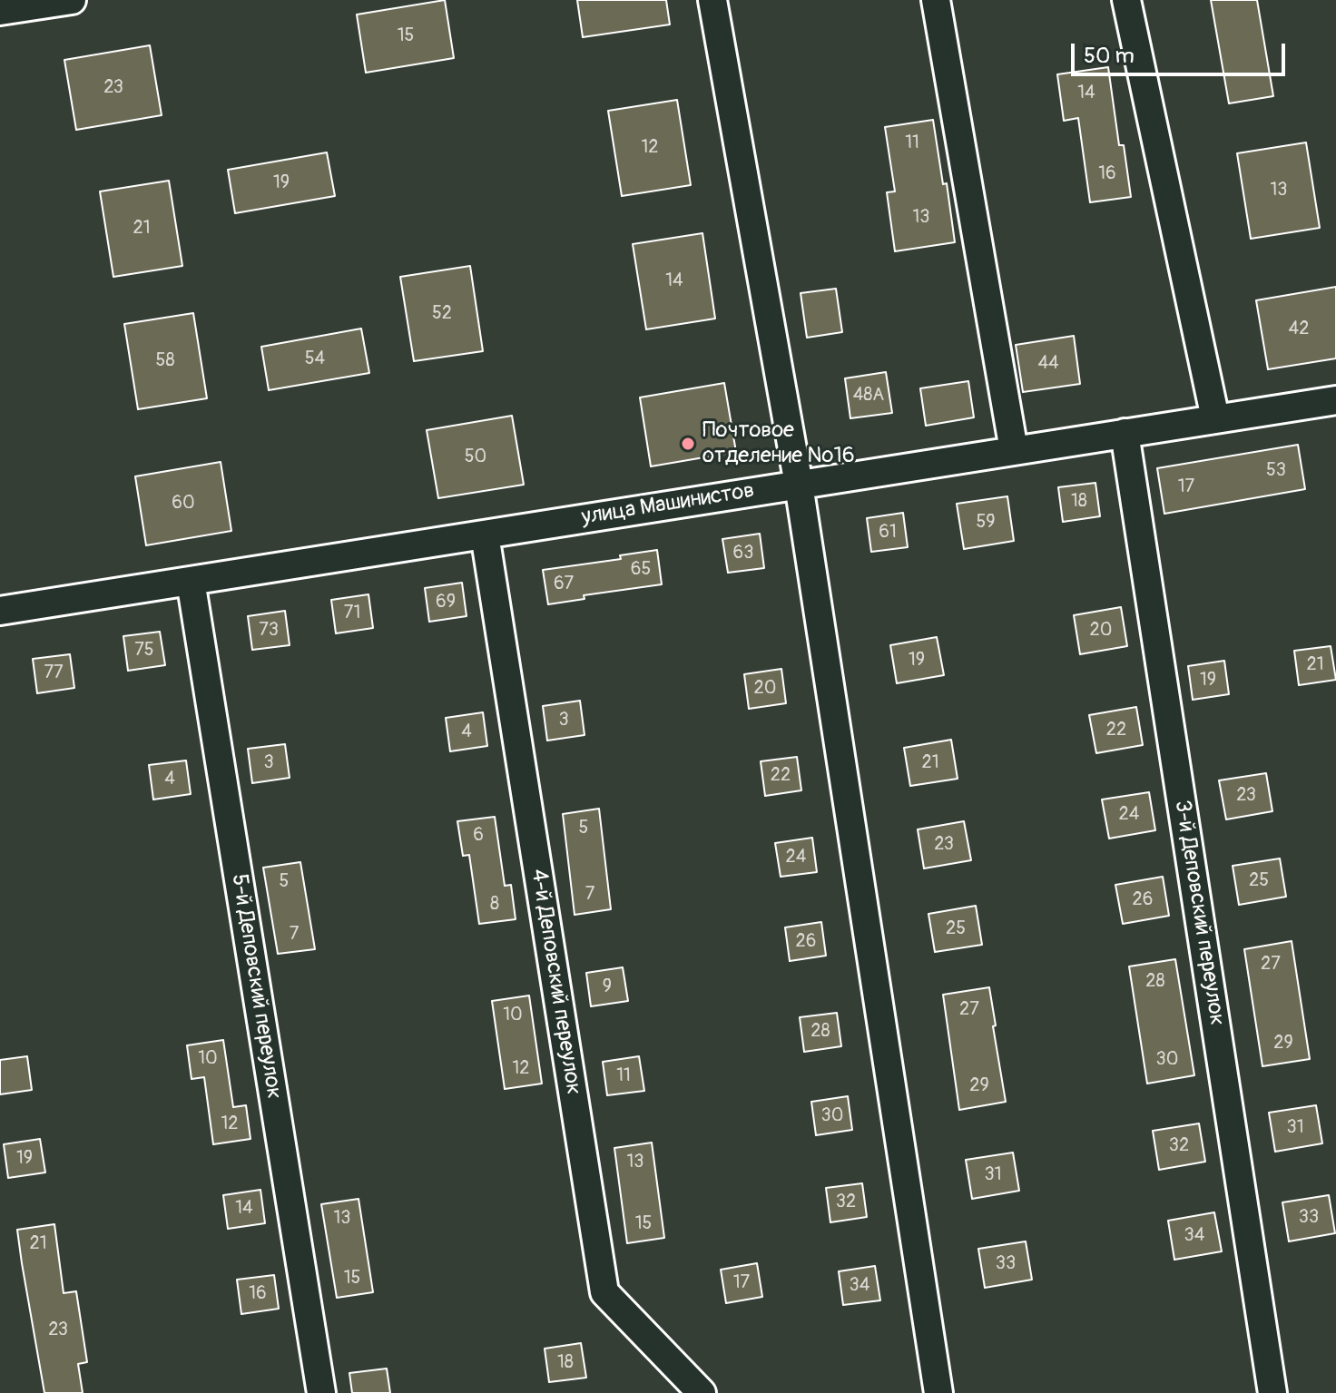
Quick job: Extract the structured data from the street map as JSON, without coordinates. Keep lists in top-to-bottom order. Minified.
{"streets":{"street":["улица Машинистов","3-й Деповский переулок","4-й Деповский переулок","5-й Деповский переулок"]},"crossings":[["улица Машинистов","3-й Деповский переулок"],["улица Машинистов","4-й Деповский переулок"],["улица Машинистов","5-й Деповский переулок"]],"places":["Почтовое отделение №16"],"house_numbers":["15","23","14","11","12","16","19","13","13","21","14","52","42","54","58","44","48А","50","53","17","18","60","59","61","63","65","67","69","71","73","20","75","19","21","77","19","20","3","22","4","3","21","22","4","23","24","5","6","23","24","25","5","7","26","8","25","7","26","27","28","9","27","10","28","29","10","30","12","11","29","30","12","31","32","19","13","31","32","14","33","13","15","34","21","33","15","17","34","16","23","18"],"scale_bar":"50 m"}
